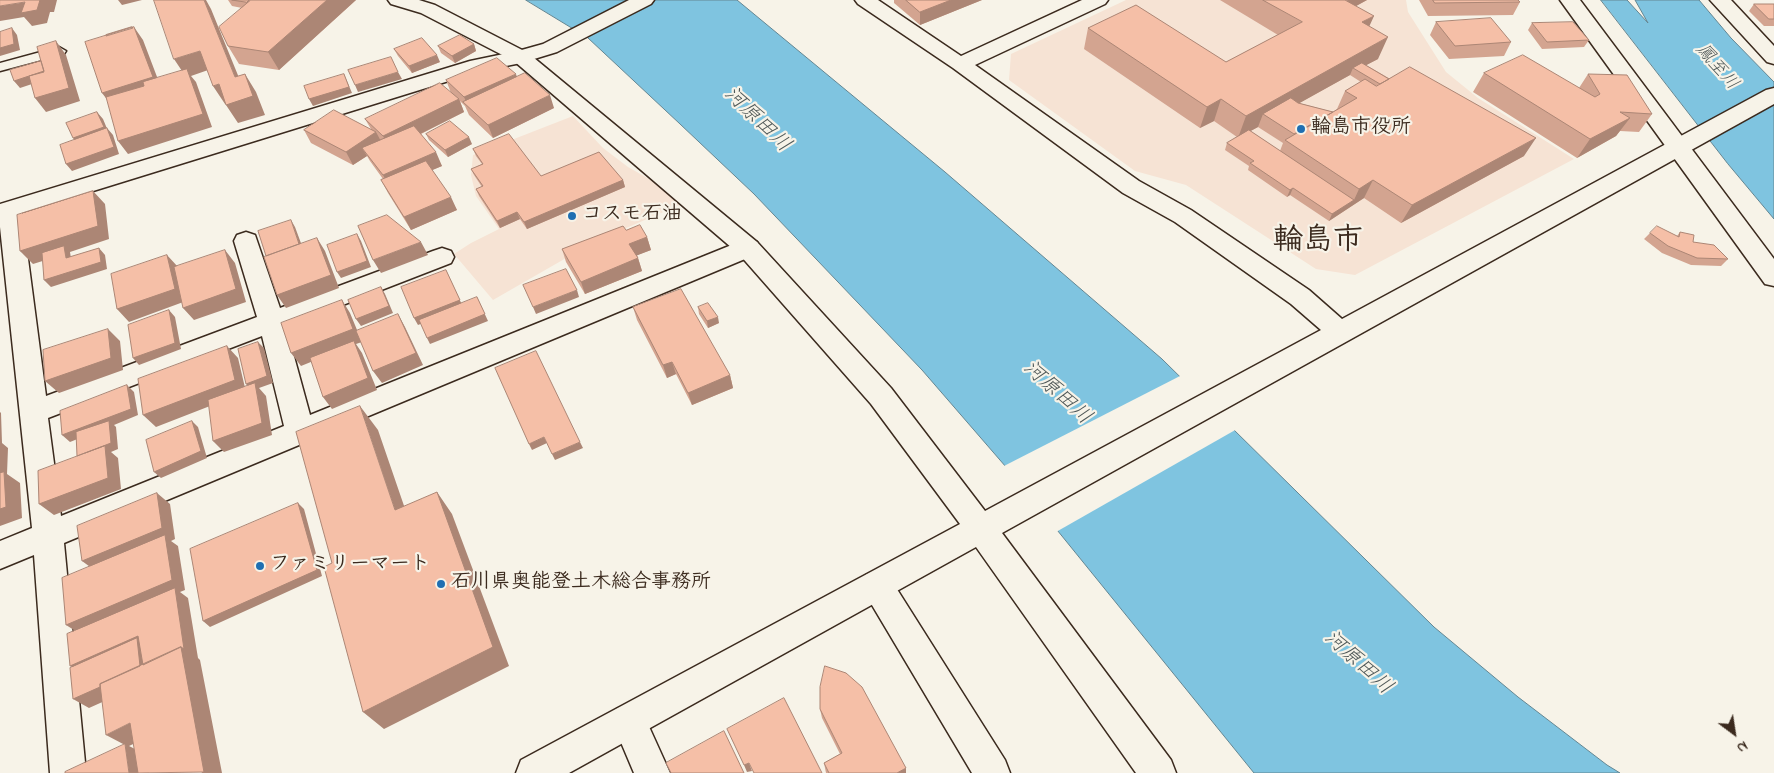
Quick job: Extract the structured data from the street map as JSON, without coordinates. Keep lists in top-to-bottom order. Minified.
{"districts":["輪島市"],"water":["鳳至川","河原田川"],"places":["輪島市役所","コスモ石油","ファミリーマート","石川県奥能登土木総合事務所"],"north":"bottom right"}
